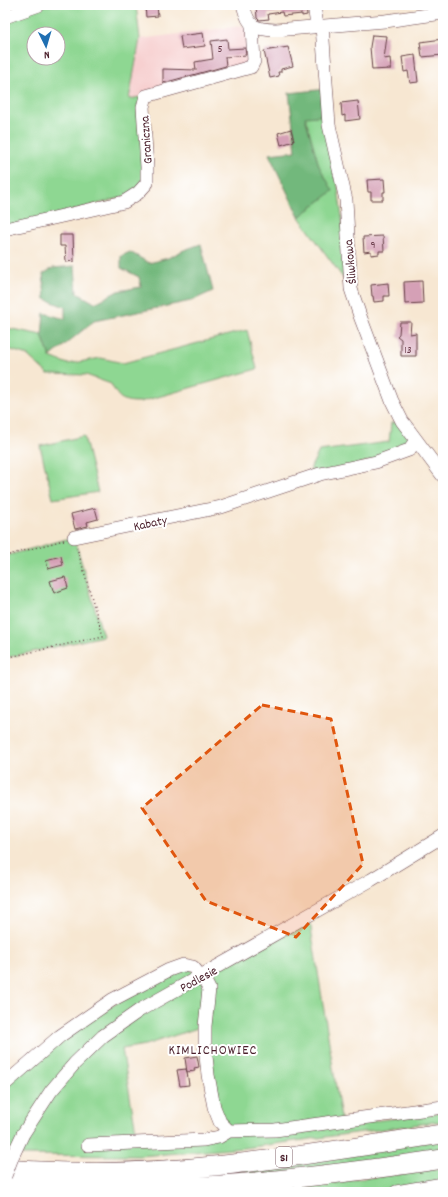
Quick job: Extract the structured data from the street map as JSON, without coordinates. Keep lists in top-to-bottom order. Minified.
{"streets":{"highway":["S1"],"street":["Graniczna","Śliwkowa","Kabaty","Podlesie"]},"crossings":[["Śliwkowa","Kabaty"]],"districts":["KIMLICHOWIEC"],"house_numbers":["5","9","13"],"north":"bottom"}
